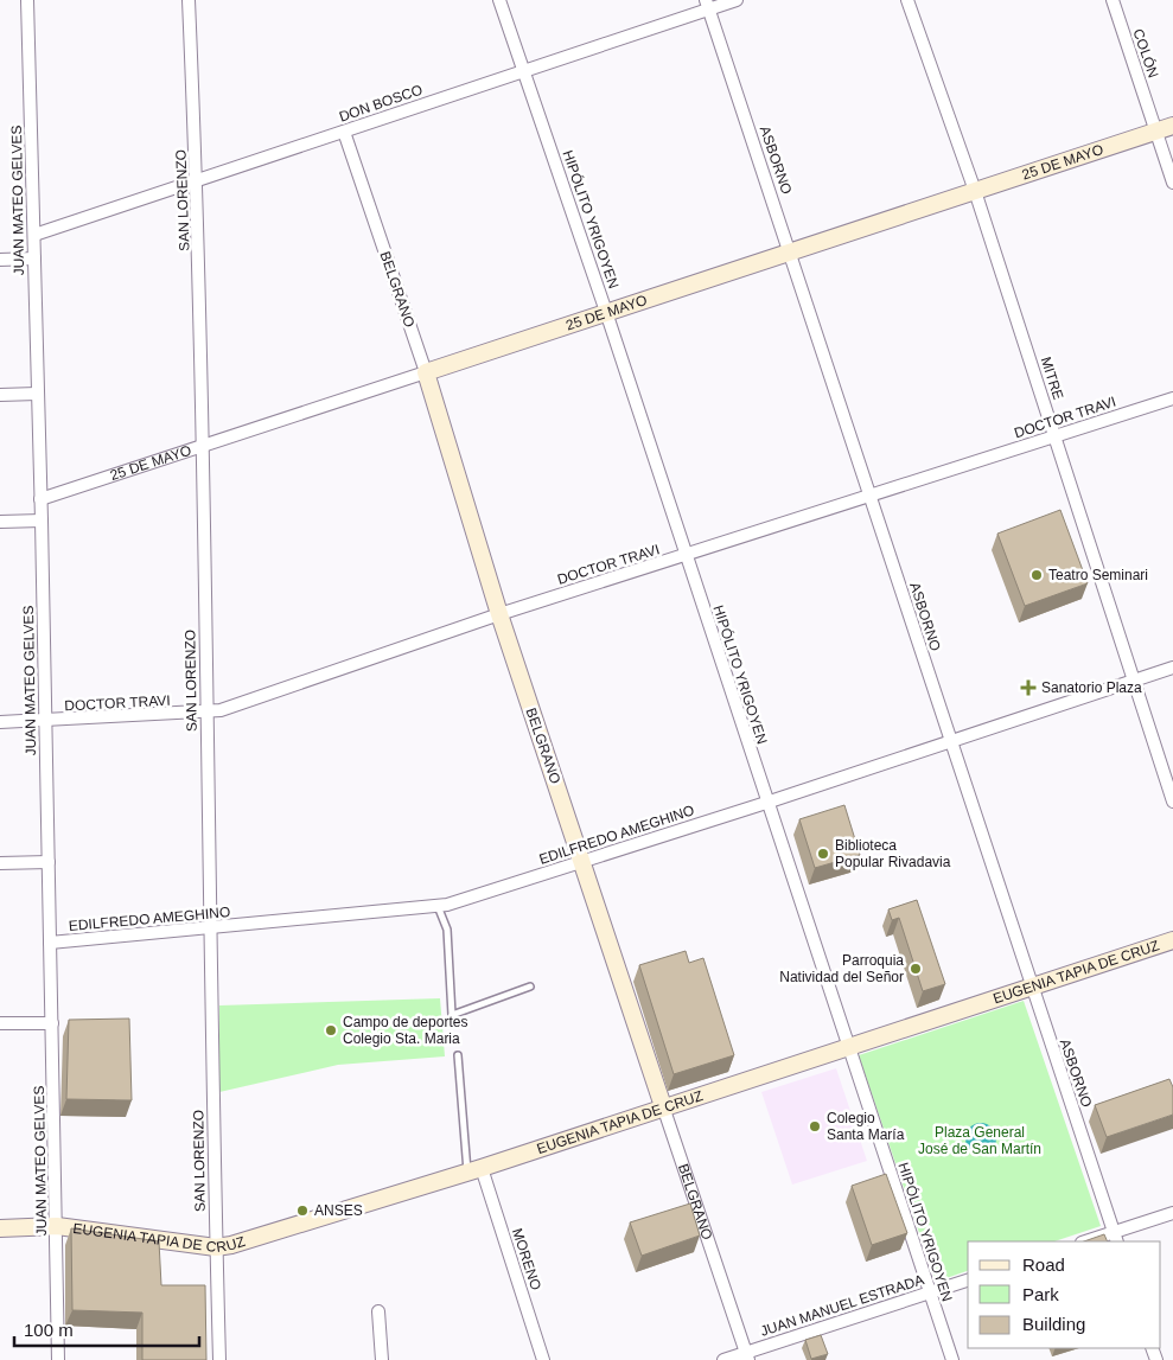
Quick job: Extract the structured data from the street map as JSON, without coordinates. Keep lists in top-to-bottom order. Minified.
{"streets":{"main road":["25 DE MAYO","BELGRANO","EUGENIA TAPIA DE CRUZ"],"street":["COLÓN","DON BOSCO","ASBORNO","JUAN MATEO GELVES","SAN LORENZO","HIPÓLITO YRIGOYEN","MITRE","DOCTOR TRAVI","EDILFREDO AMEGHINO","MORENO","JUAN MANUEL ESTRADA"]},"crossings":[["COLÓN","25 DE MAYO"],["DON BOSCO","ASBORNO"],["DON BOSCO","JUAN MATEO GELVES"],["DON BOSCO","SAN LORENZO"],["DON BOSCO","HIPÓLITO YRIGOYEN"],["DON BOSCO","BELGRANO"],["ASBORNO","25 DE MAYO"],["ASBORNO","DOCTOR TRAVI"],["ASBORNO","EDILFREDO AMEGHINO"],["ASBORNO","EUGENIA TAPIA DE CRUZ"],["25 DE MAYO","JUAN MATEO GELVES"],["25 DE MAYO","SAN LORENZO"],["25 DE MAYO","HIPÓLITO YRIGOYEN"],["25 DE MAYO","BELGRANO"],["25 DE MAYO","MITRE"],["JUAN MATEO GELVES","DOCTOR TRAVI"],["JUAN MATEO GELVES","EDILFREDO AMEGHINO"],["JUAN MATEO GELVES","EUGENIA TAPIA DE CRUZ"],["SAN LORENZO","DOCTOR TRAVI"],["SAN LORENZO","EDILFREDO AMEGHINO"],["SAN LORENZO","EUGENIA TAPIA DE CRUZ"],["HIPÓLITO YRIGOYEN","DOCTOR TRAVI"],["HIPÓLITO YRIGOYEN","EDILFREDO AMEGHINO"],["HIPÓLITO YRIGOYEN","EUGENIA TAPIA DE CRUZ"],["HIPÓLITO YRIGOYEN","JUAN MANUEL ESTRADA"],["BELGRANO","DOCTOR TRAVI"],["BELGRANO","EDILFREDO AMEGHINO"],["BELGRANO","EUGENIA TAPIA DE CRUZ"],["BELGRANO","JUAN MANUEL ESTRADA"],["MITRE","DOCTOR TRAVI"],["MITRE","EDILFREDO AMEGHINO"],["EUGENIA TAPIA DE CRUZ","MORENO"]],"parks":["Plaza General José de San Martín"],"places":{"other":["Teatro Seminari","Biblioteca Popular Rivadavia","Parroquia Natividad del Señor","Campo de deportes Colegio Sta. Maria","Colegio Santa María","ANSES"],"health":["Sanatorio Plaza"]},"legend":["Road","Park","Building"],"scale_bar":"100 m"}
